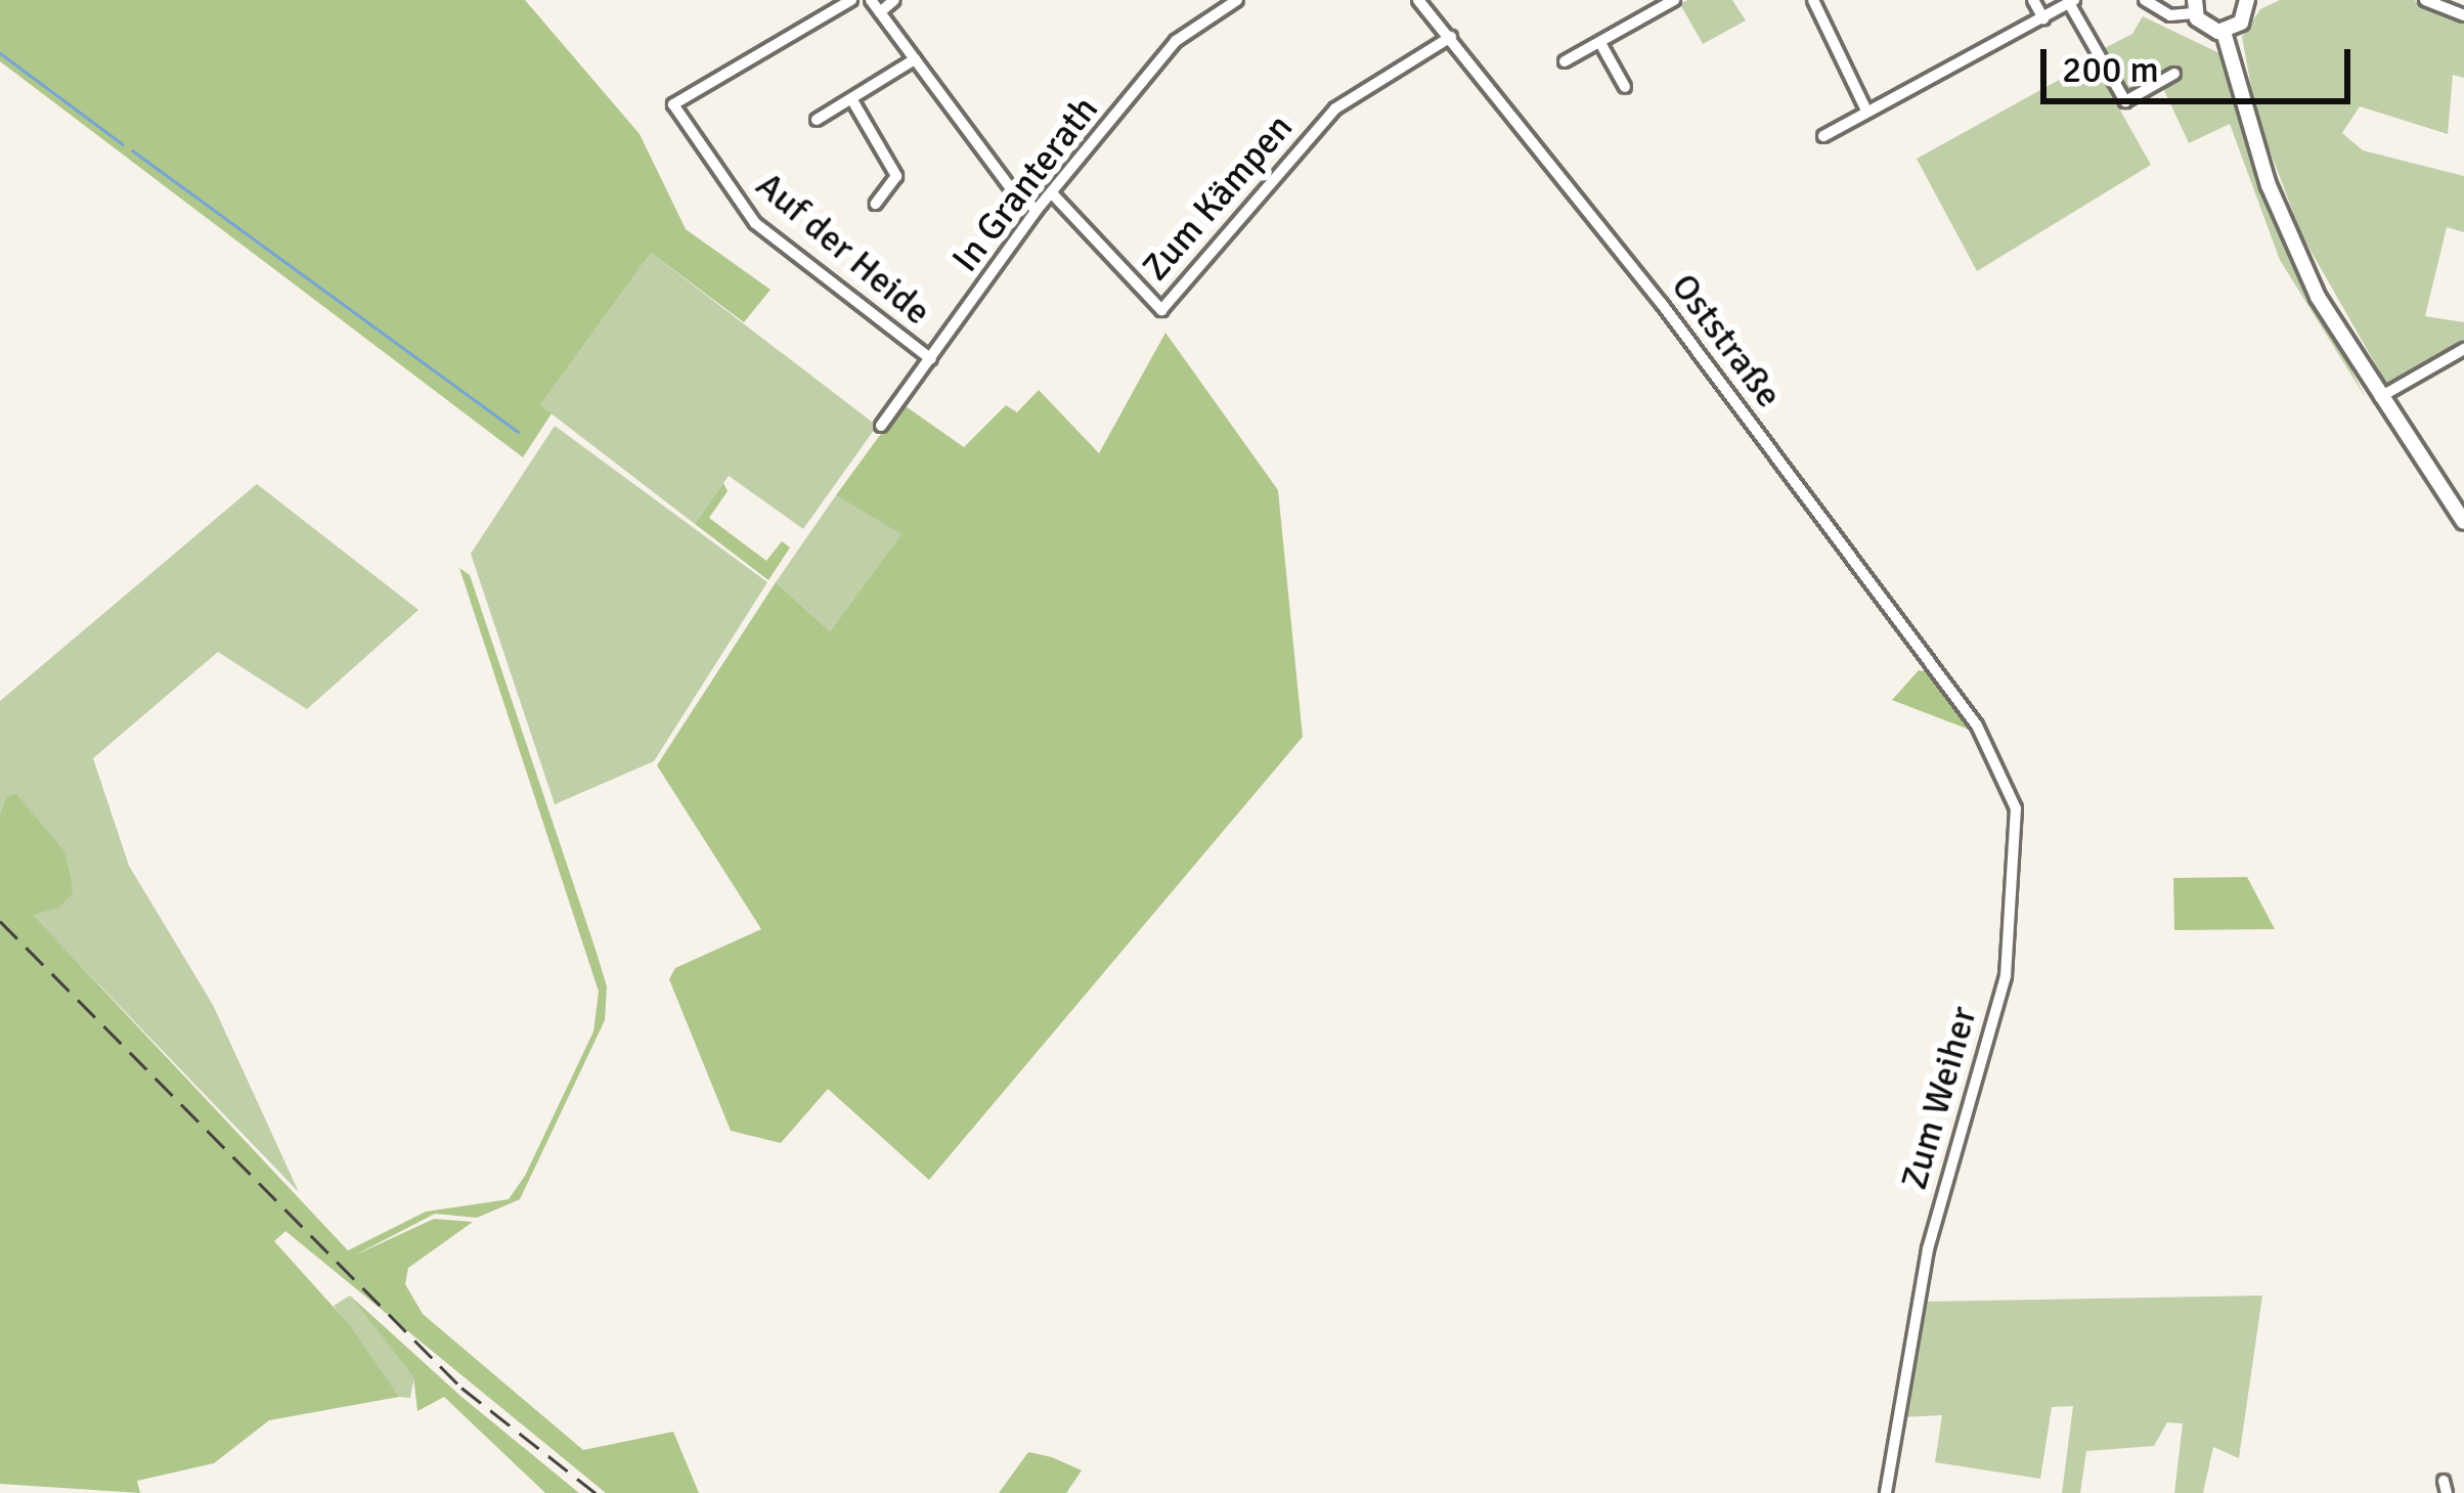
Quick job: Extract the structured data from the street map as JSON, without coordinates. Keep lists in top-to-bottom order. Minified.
{"streets":{"street":["In Granterath","Zum Kämpen","Auf der Heide","Oststraße","Zum Weiher"]},"crossings":[["In Granterath","Zum Kämpen"],["In Granterath","Auf der Heide"],["Zum Kämpen","Oststraße"],["Oststraße","Zum Weiher"]],"scale_bar":"200 m"}
